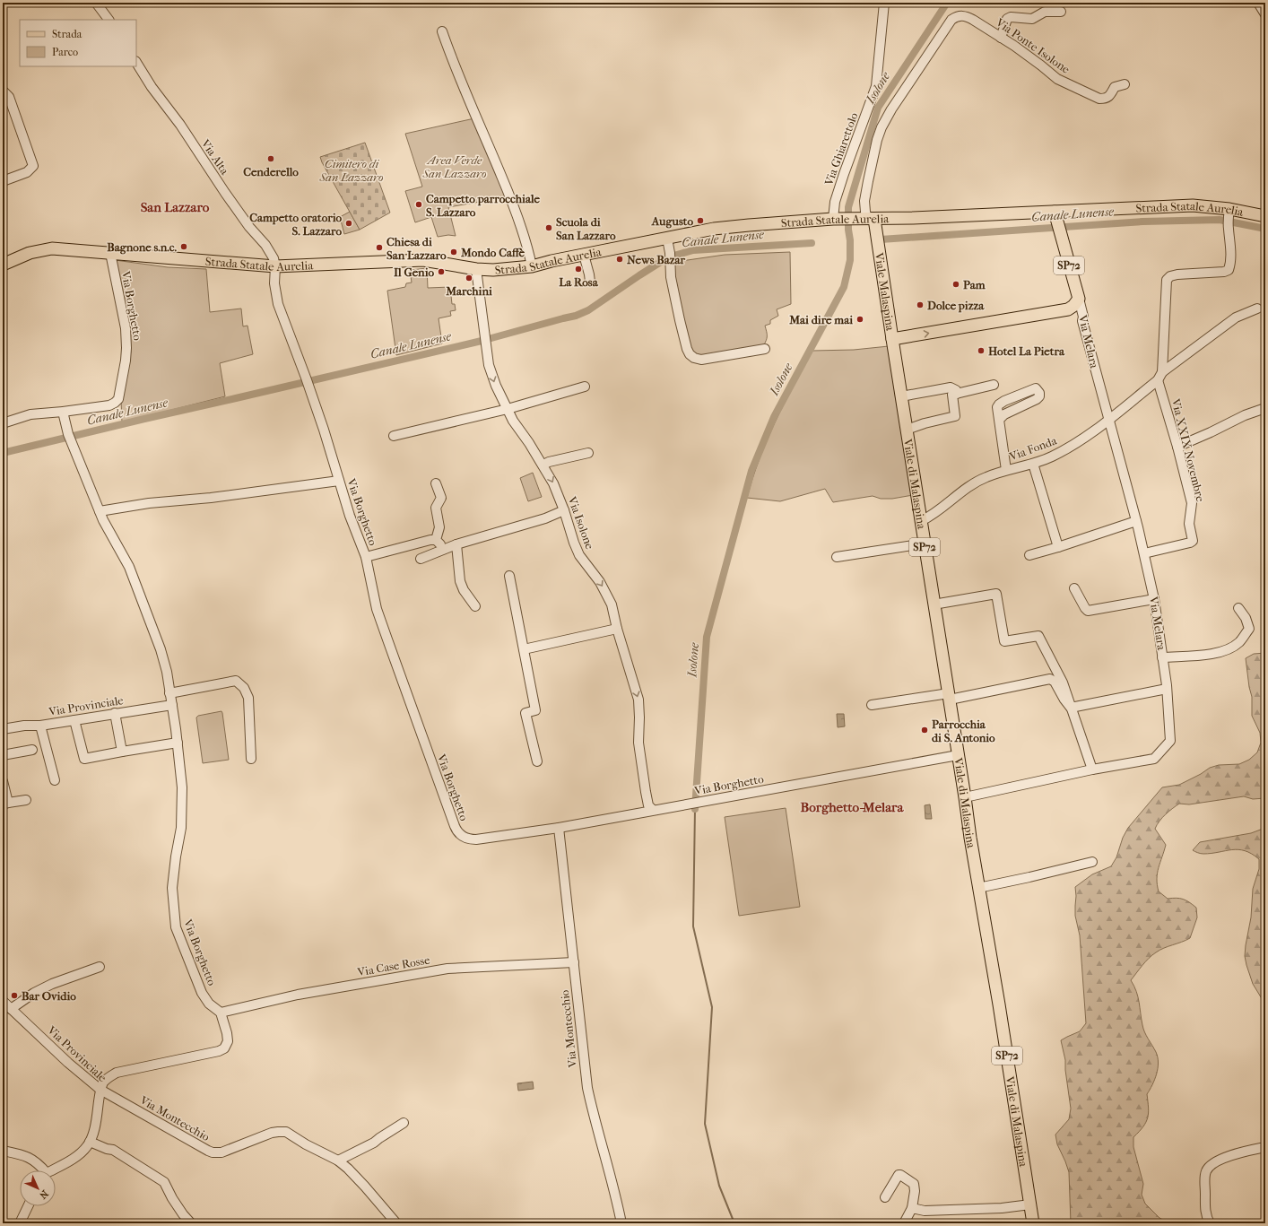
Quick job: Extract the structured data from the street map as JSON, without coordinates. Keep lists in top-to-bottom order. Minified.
{"streets":{"main road":["Strada Statale Aurelia","SP72","Viale Malaspina","Via Melara","Viale di Malaspina"],"street":["Via Ponte Isolone","Via Ghiarettolo","Via Alta","Via Borghetto","Via Fonda","Via XXIX Novembre","Via Isolone","Via Provinciale","Via Case Rosse","Via Montecchio"]},"crossings":[["Via Ponte Isolone","Strada Statale Aurelia"],["Via Ponte Isolone","Viale Malaspina"],["Via Ghiarettolo","Strada Statale Aurelia"],["Via Alta","Strada Statale Aurelia"],["Via Alta","Via Borghetto"],["Strada Statale Aurelia","Viale Malaspina"],["Strada Statale Aurelia","Via Borghetto"],["Strada Statale Aurelia","Via Melara"],["Strada Statale Aurelia","Via Isolone"],["Viale Malaspina","Via Melara"],["Viale Malaspina","Viale di Malaspina"],["Via Borghetto","Viale di Malaspina"],["Via Borghetto","Via Isolone"],["Via Borghetto","Via Provinciale"],["Via Borghetto","Via Case Rosse"],["Via Borghetto","Via Montecchio"],["Via Melara","Via Fonda"],["Via Melara","Via XXIX Novembre"],["Via Melara","Viale di Malaspina"],["Via Fonda","Via XXIX Novembre"],["Via Fonda","Viale di Malaspina"],["Via Provinciale","Via Montecchio"],["Via Case Rosse","Via Montecchio"]],"one_way":["Via Isolone"],"districts":["San Lazzaro","Borghetto-Melara"],"water":["Isolone","Canale Lunense"],"parks":["Area Verde San Lazzaro","Cimitero di San Lazzaro"],"places":["Cenderello","Campetto parrocchiale S. Lazzaro","Augusto","Campetto oratorio S. Lazzaro","Scuola di San Lazzaro","Bagnone s.n.c.","Chiesa di San Lazzaro","Mondo Caffè","News Bazar","La Rosa","Il Genio","Marchini","Pam","Dolce pizza","Mai dire mai","Hotel La Pietra","Parrocchia di S. Antonio","Bar Ovidio"],"legend":["Strada","Parco"],"north":"bottom right"}
